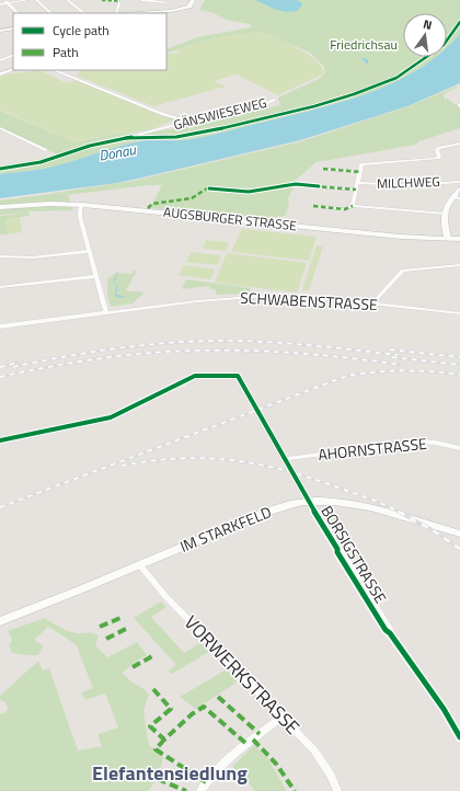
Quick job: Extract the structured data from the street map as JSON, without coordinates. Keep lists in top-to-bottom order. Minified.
{"streets":{"street":["GÄNSWIESEWEG","MILCHWEG","AUGSBURGER STRASSE","SCHWABENSTRASSE","AHORNSTRASSE","IM STARKFELD","BORSIGSTRASSE","VORWERKSTRASSE"]},"crossings":[["AHORNSTRASSE","BORSIGSTRASSE"],["IM STARKFELD","BORSIGSTRASSE"],["IM STARKFELD","VORWERKSTRASSE"]],"districts":["Elefantensiedlung"],"water":["Donau"],"parks":["Friedrichsau"],"legend":["Cycle path","Path"],"north":"top"}
